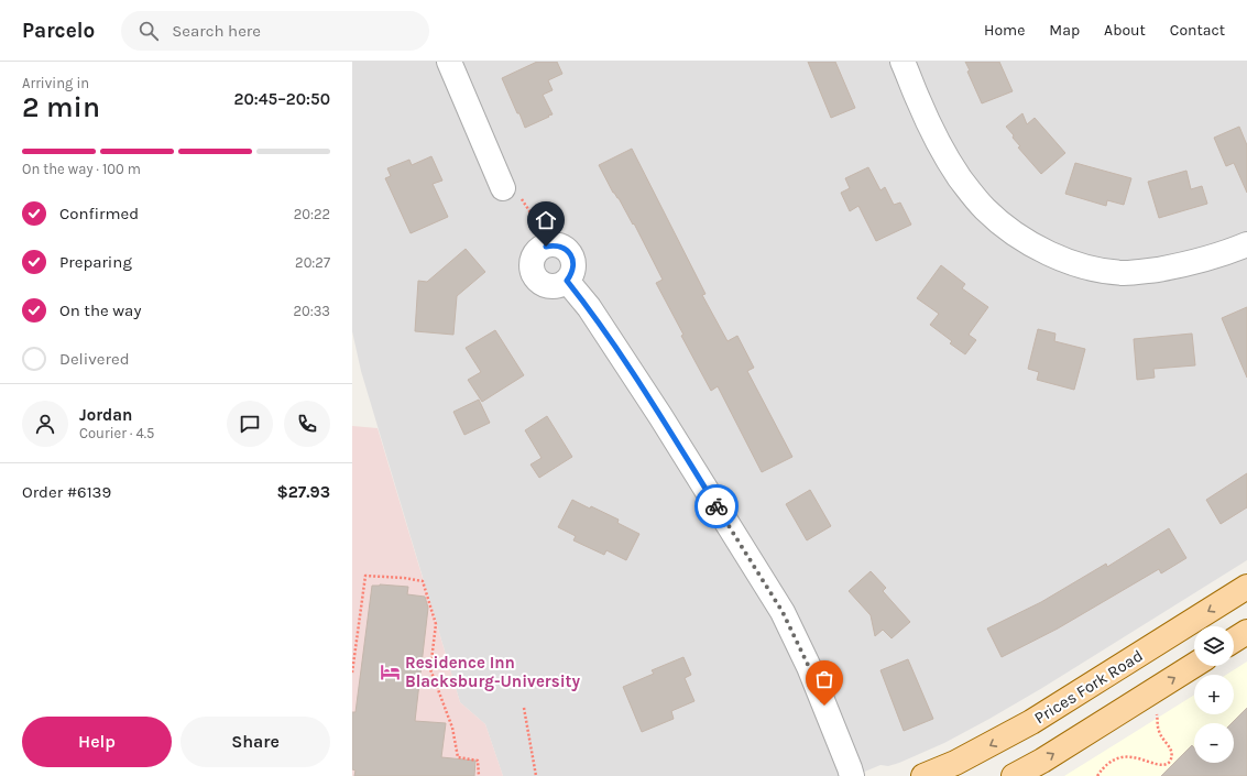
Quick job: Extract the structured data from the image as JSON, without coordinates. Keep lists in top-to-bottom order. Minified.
{"streets":{"main road":["Prices Fork Road"]},"places":{"hotel":["Residence Inn Blacksburg-University"]},"page":{"header":"Parcelo","search":"Search here","nav":["Home","Map","About","Contact"],"heading":["2 min","Arriving in","20:45–20:50"],"panel":["Jordan","Courier · 4.5","Order #6139","$27.93"],"bar":"On the way · 100 m","list":[["Confirmed","20:22"],["Preparing","20:27"],["On the way","20:33"],"Delivered"],"map_buttons":["+","−"],"buttons":["Help","Share"]}}
